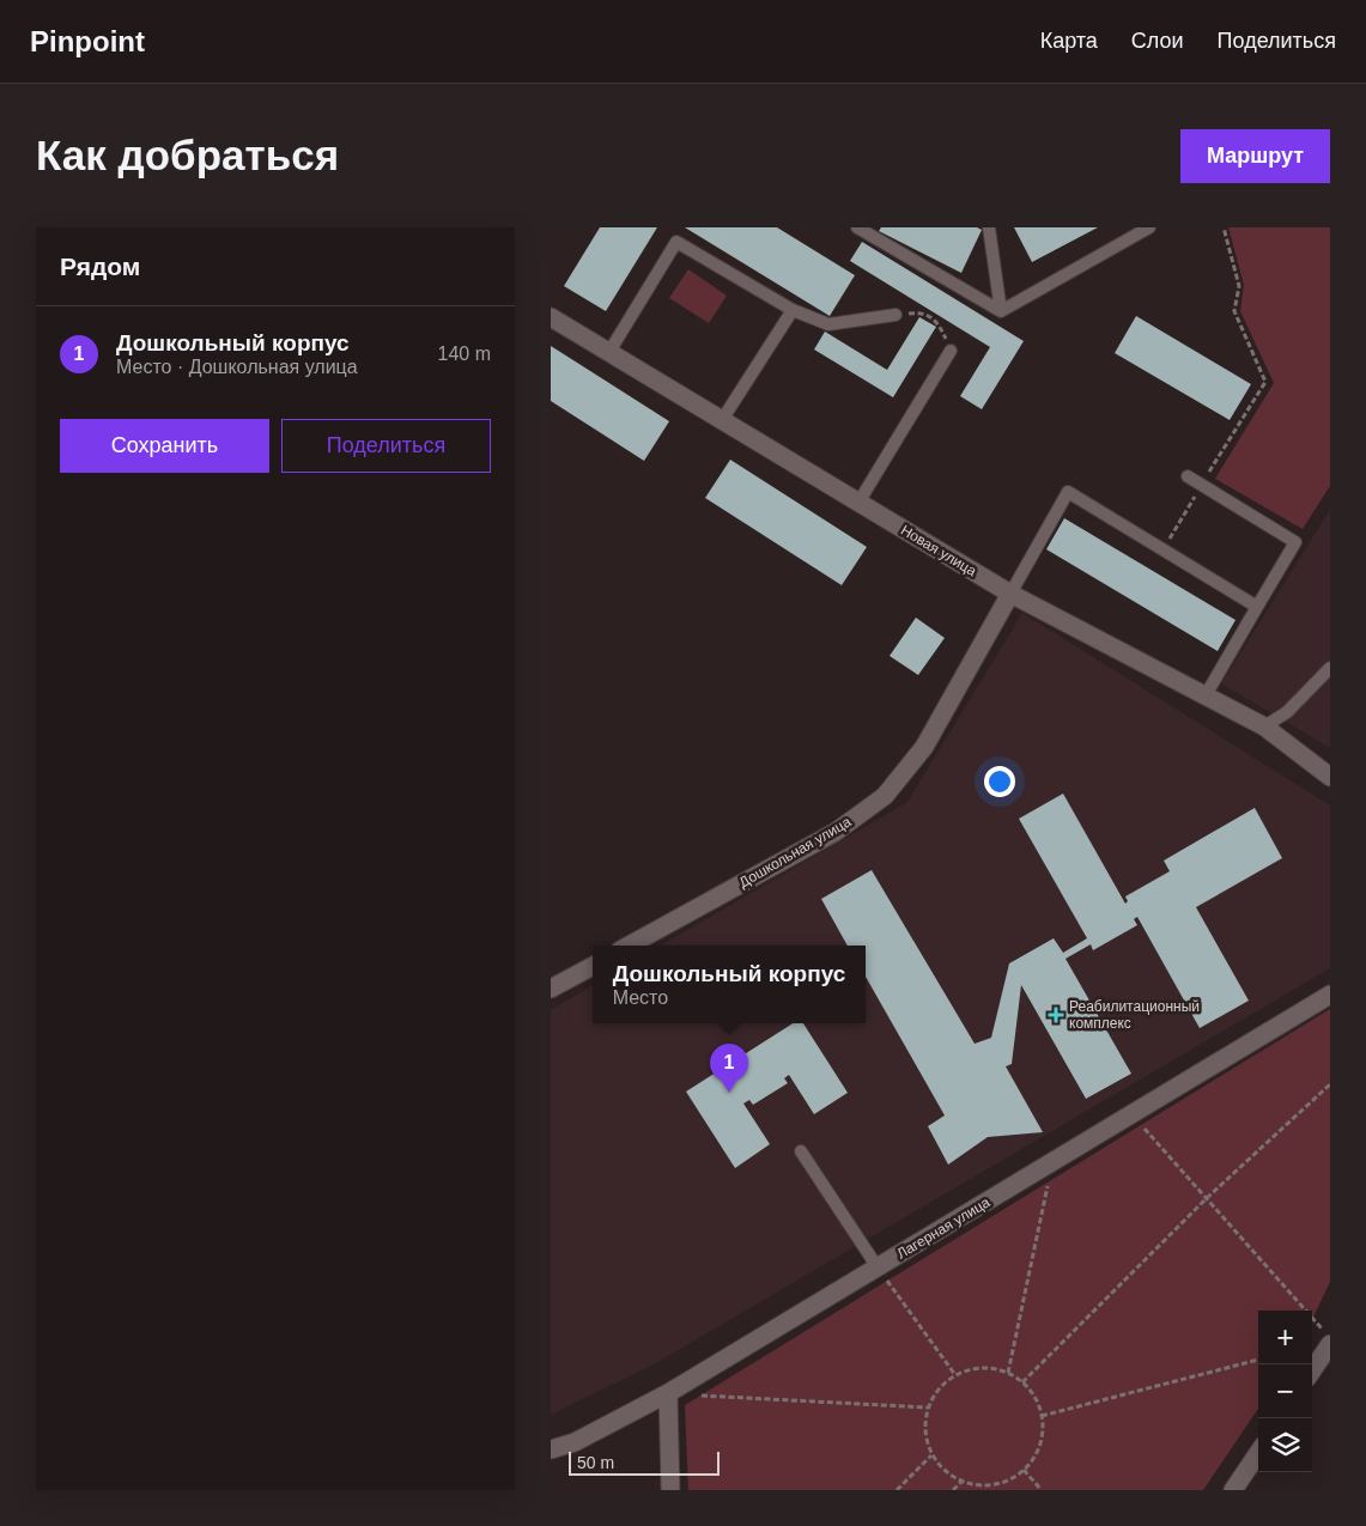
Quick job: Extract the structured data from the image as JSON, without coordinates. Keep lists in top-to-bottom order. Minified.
{"streets":{"street":["Новая улица","Дошкольная улица","Лагерная улица"]},"crossings":[["Новая улица","Дошкольная улица"]],"places":{"health":["Реабилитационный комплекс"]},"scale_bar":"50 m","page":{"header":"Pinpoint","nav":["Карта","Слои","Поделиться"],"buttons":["Маршрут",["Сохранить","Поделиться"]],"title":"Как добраться","heading":"Рядом","list":[{"mark":"1","name":"Дошкольный корпус","note":"Место · Дошкольная улица","value":"140 m"}],"popup":["Дошкольный корпус","Место"],"pins":"1","map_buttons":["+","−"],"scale":"50 m"}}
